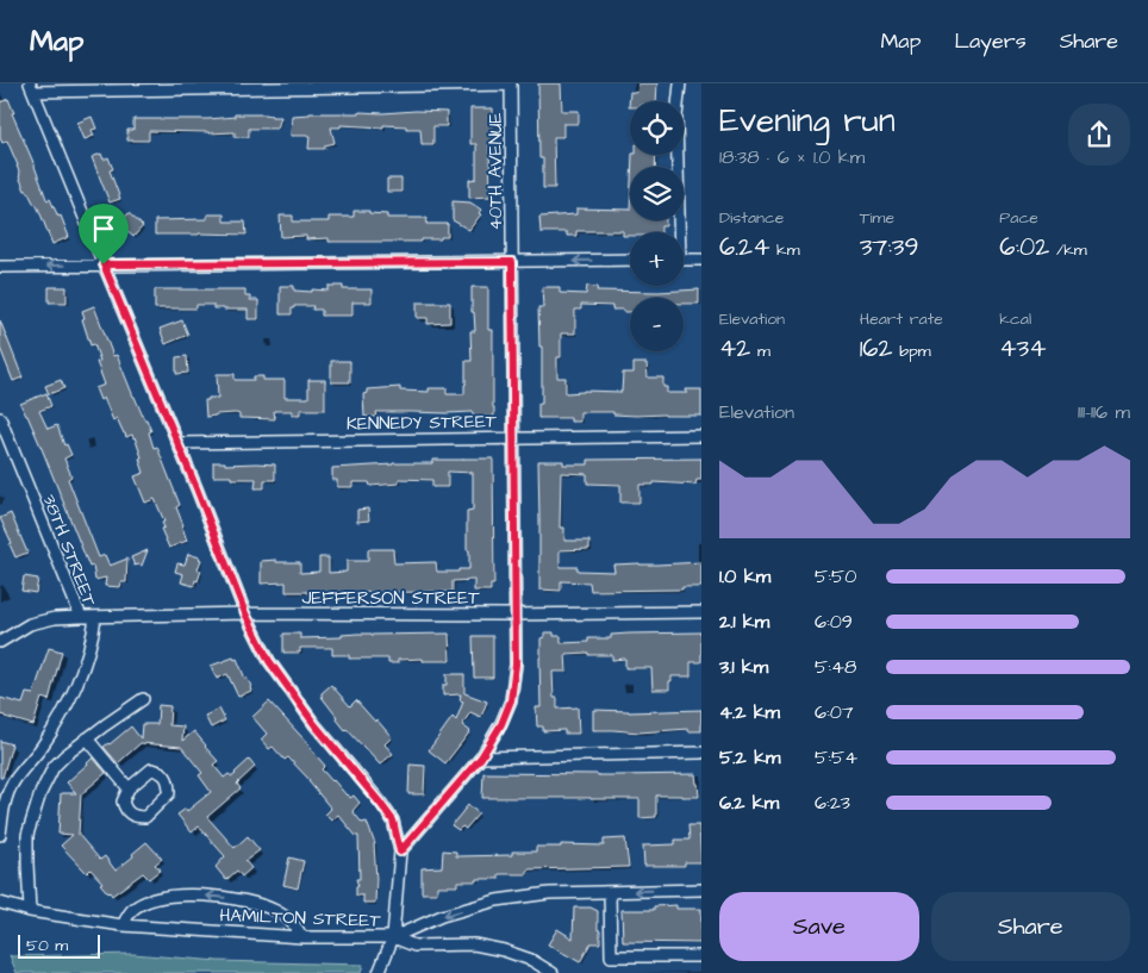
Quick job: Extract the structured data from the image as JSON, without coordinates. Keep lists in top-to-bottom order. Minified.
{"streets":{"street":["40TH AVENUE","KENNEDY STREET","38TH STREET","JEFFERSON STREET","HAMILTON STREET"]},"crossings":[["40TH AVENUE","KENNEDY STREET"],["40TH AVENUE","JEFFERSON STREET"],["38TH STREET","JEFFERSON STREET"]],"scale_bar":"50 m","page":{"header":"Map","nav":["Map","Layers","Share"],"heading":["Evening run","18:38 · 6 × 1.0 km"],"map_buttons":["+","−"],"stats":[["Distance","6.24 km"],["Time","37:39"],["Pace","6:02 /km"],["Elevation","42 m"],["Heart rate","162 bpm"],["kcal","434"]],"chart":["Elevation","111–116 m"],"list":[{"name":"1.0 km","note":"5:50"},{"name":"2.1 km","note":"6:09"},{"name":"3.1 km","note":"5:48"},{"name":"4.2 km","note":"6:07"},{"name":"5.2 km","note":"5:54"},{"name":"6.2 km","note":"6:23"}],"buttons":["Save","Share"],"scale":"50 m"}}
